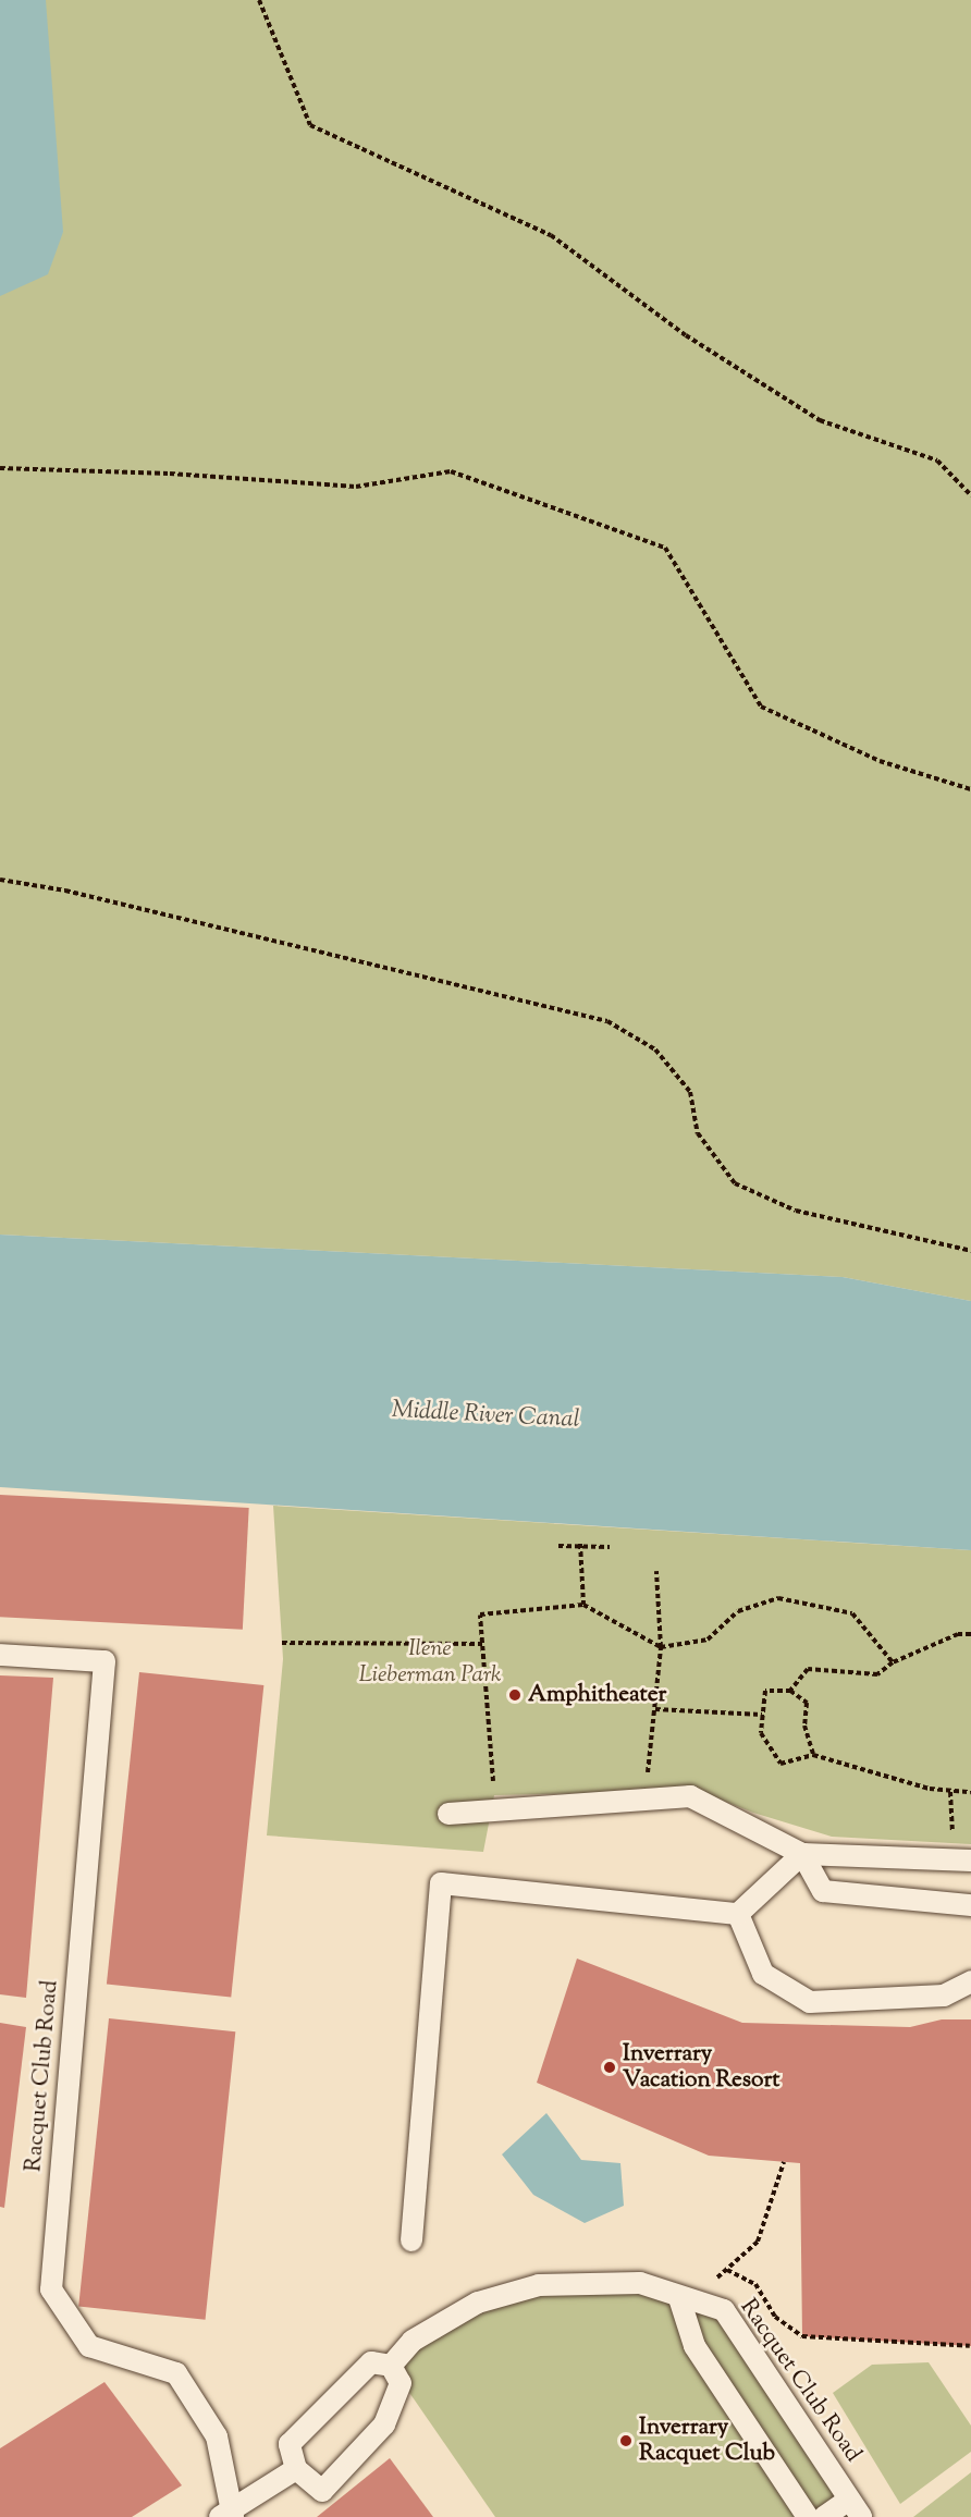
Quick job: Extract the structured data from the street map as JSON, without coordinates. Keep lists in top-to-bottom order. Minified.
{"streets":{"lane":["Racquet Club Road"]},"water":["Middle River Canal"],"parks":["Ilene Lieberman Park"],"places":["Amphitheater","Inverrary Vacation Resort","Inverrary Racquet Club"]}
